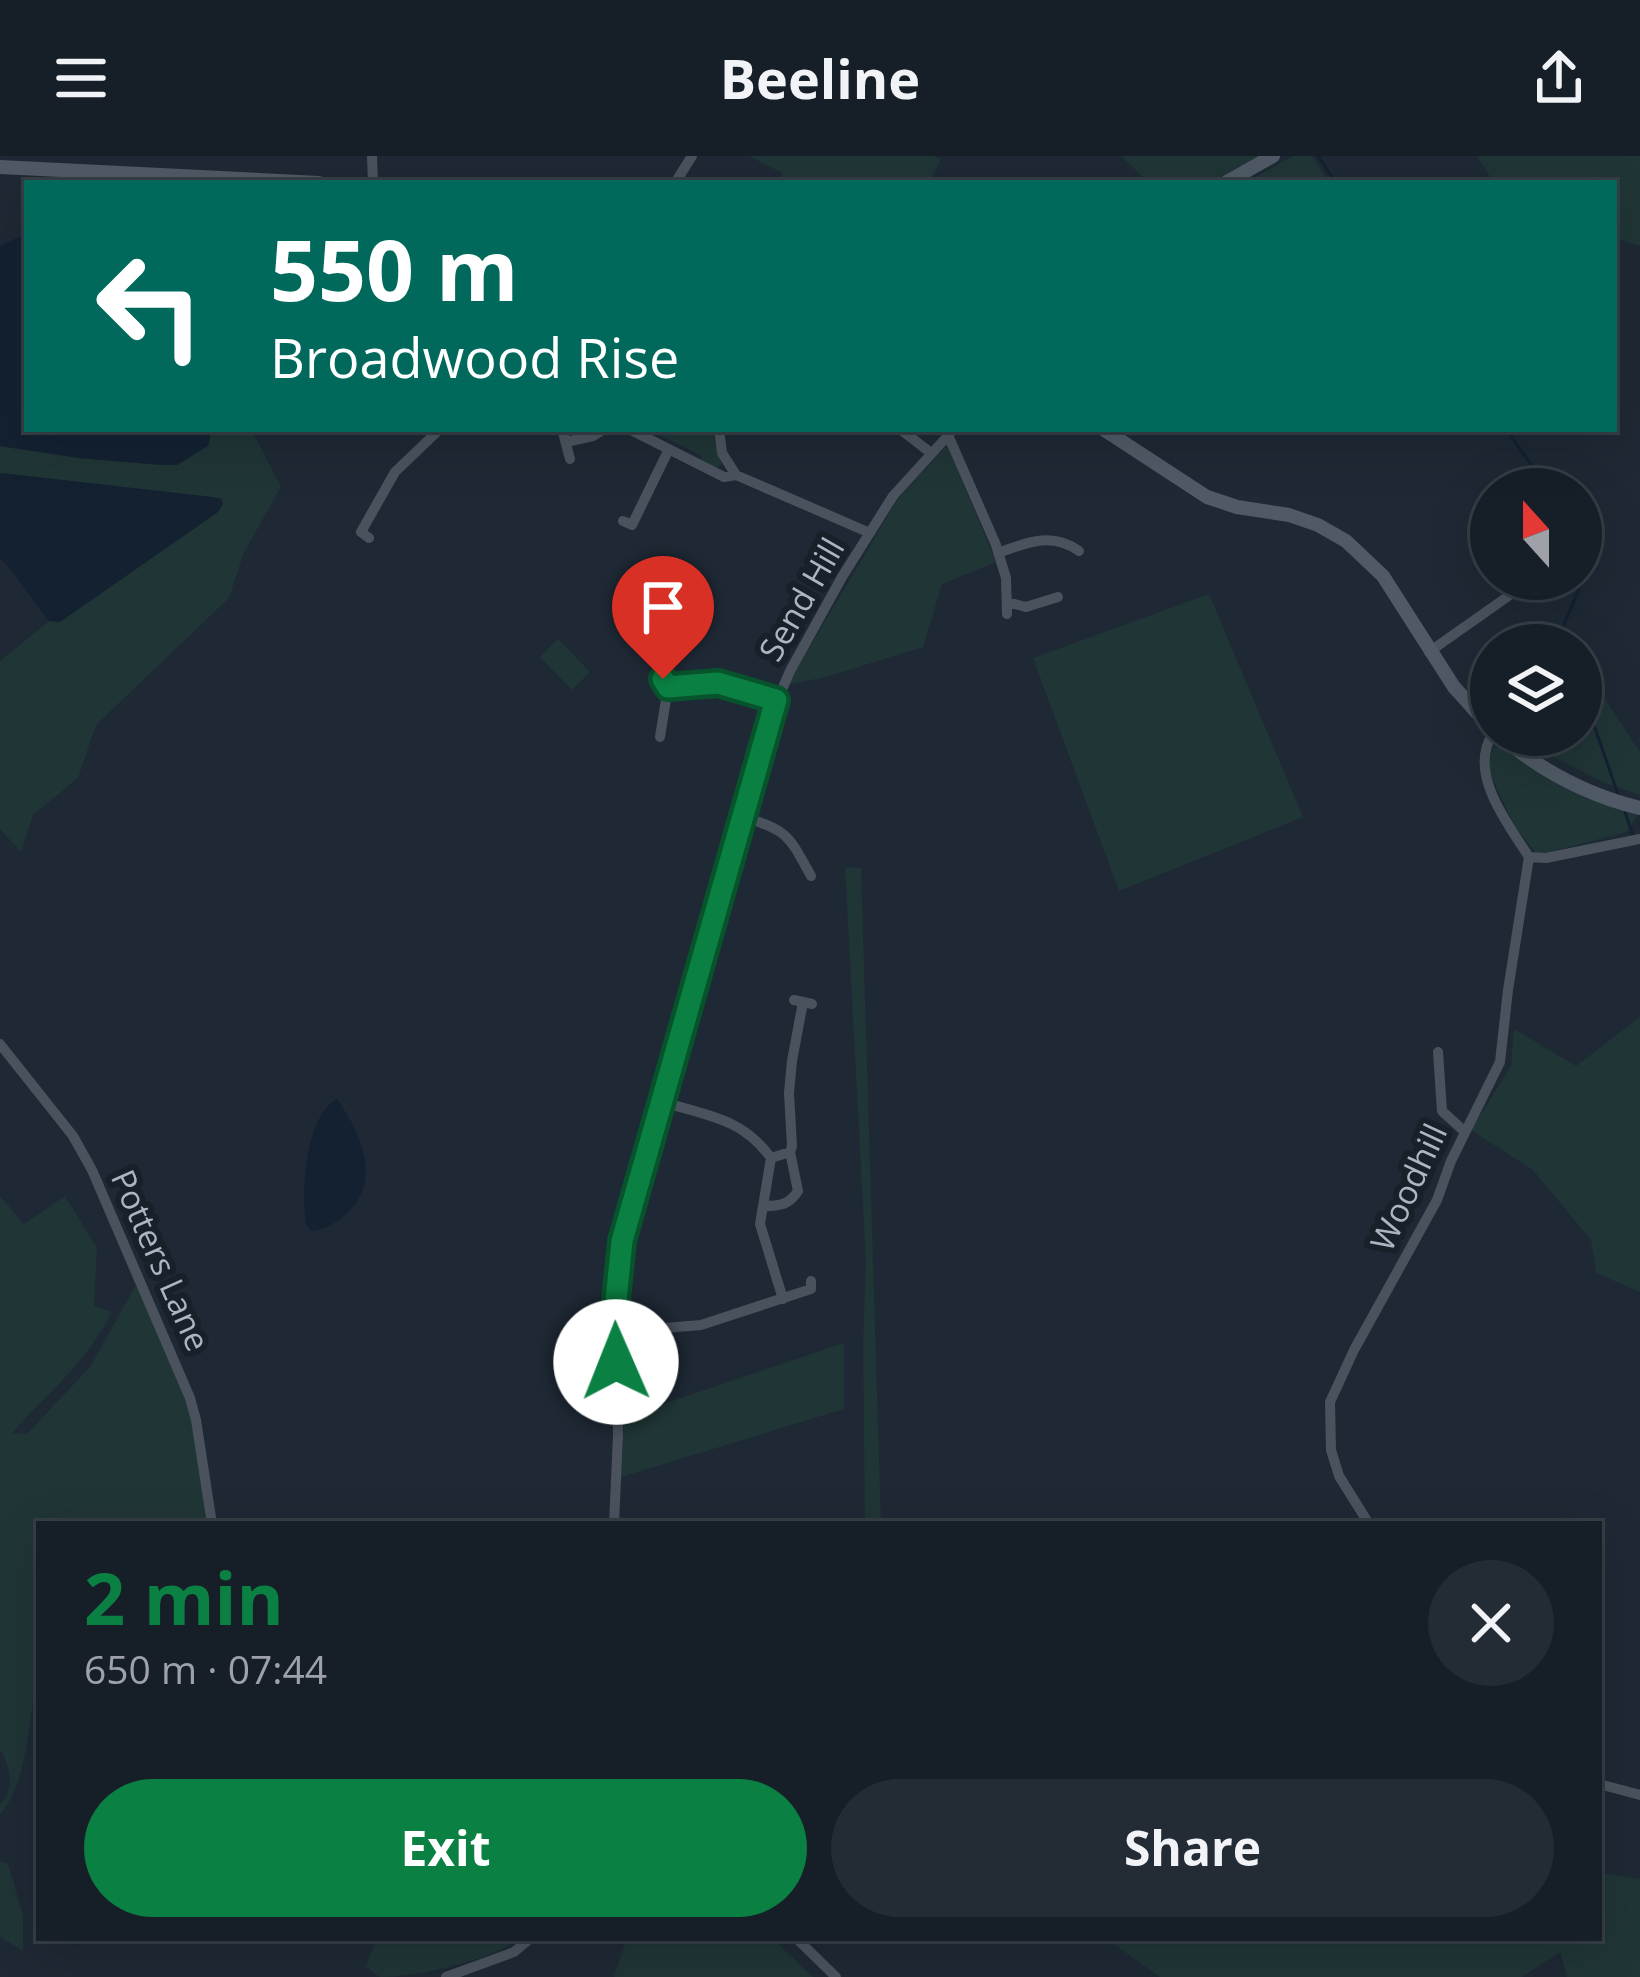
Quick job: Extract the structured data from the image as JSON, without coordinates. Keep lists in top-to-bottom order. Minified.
{"streets":{"street":["Send Hill","Woodhill","Potters Lane"]},"north":"top","page":{"header":"Beeline","turn":["550 m","Broadwood Rise"],"heading":["2 min","650 m · 07:44"],"buttons":["Exit","Share"]}}
